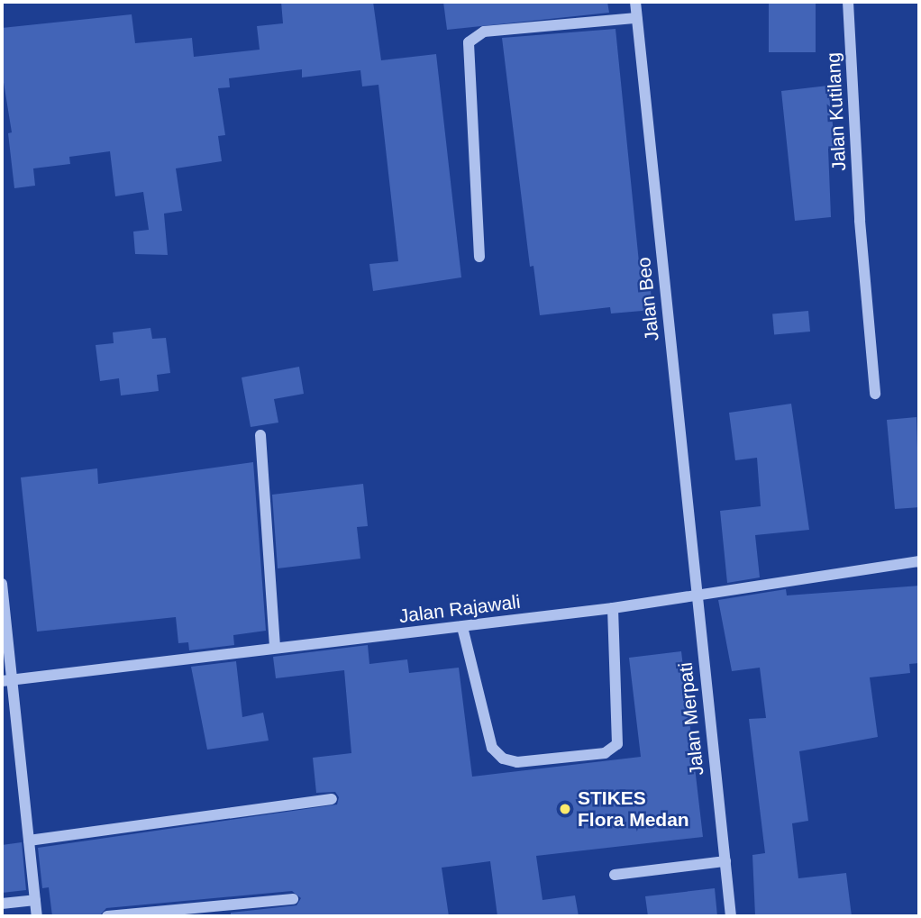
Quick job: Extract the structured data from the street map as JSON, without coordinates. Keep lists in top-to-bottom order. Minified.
{"streets":{"street":["Jalan Kutilang","Jalan Beo","Jalan Rajawali","Jalan Merpati"]},"crossings":[["Jalan Beo","Jalan Rajawali"],["Jalan Beo","Jalan Merpati"],["Jalan Rajawali","Jalan Merpati"]],"places":["STIKES Flora Medan"]}
